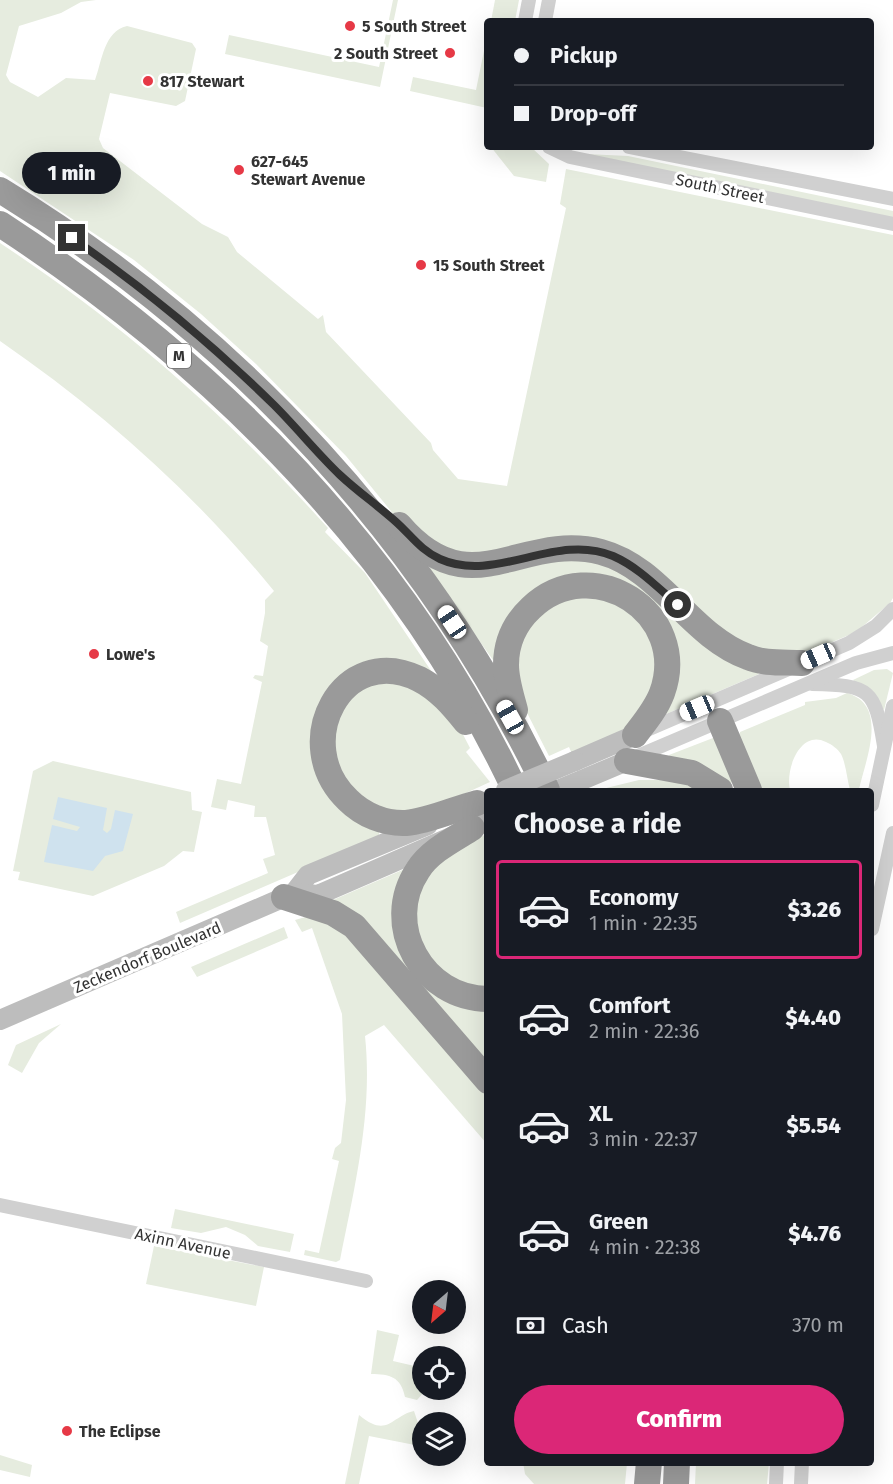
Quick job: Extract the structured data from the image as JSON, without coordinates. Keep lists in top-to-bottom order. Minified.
{"streets":{"highway":["M"],"main road":["Zeckendorf Boulevard"],"street":["South Street","Axinn Avenue"]},"places":["5 South Street","2 South Street","817 Stewart","627-645 Stewart Avenue","15 South Street","Lowe's","The Eclipse"],"north":"bottom left","page":{"banner":["Pickup","Drop-off"],"bubble":"1 min","heading":"Choose a ride","list":[{"name":"Economy","note":"1 min · 22:35","value":"$3.26"},{"name":"Comfort","note":"2 min · 22:36","value":"$4.40"},{"name":"XL","note":"3 min · 22:37","value":"$5.54"},{"name":"Green","note":"4 min · 22:38","value":"$4.76"}],"pay":["Cash","370 m"],"buttons":"Confirm"}}
